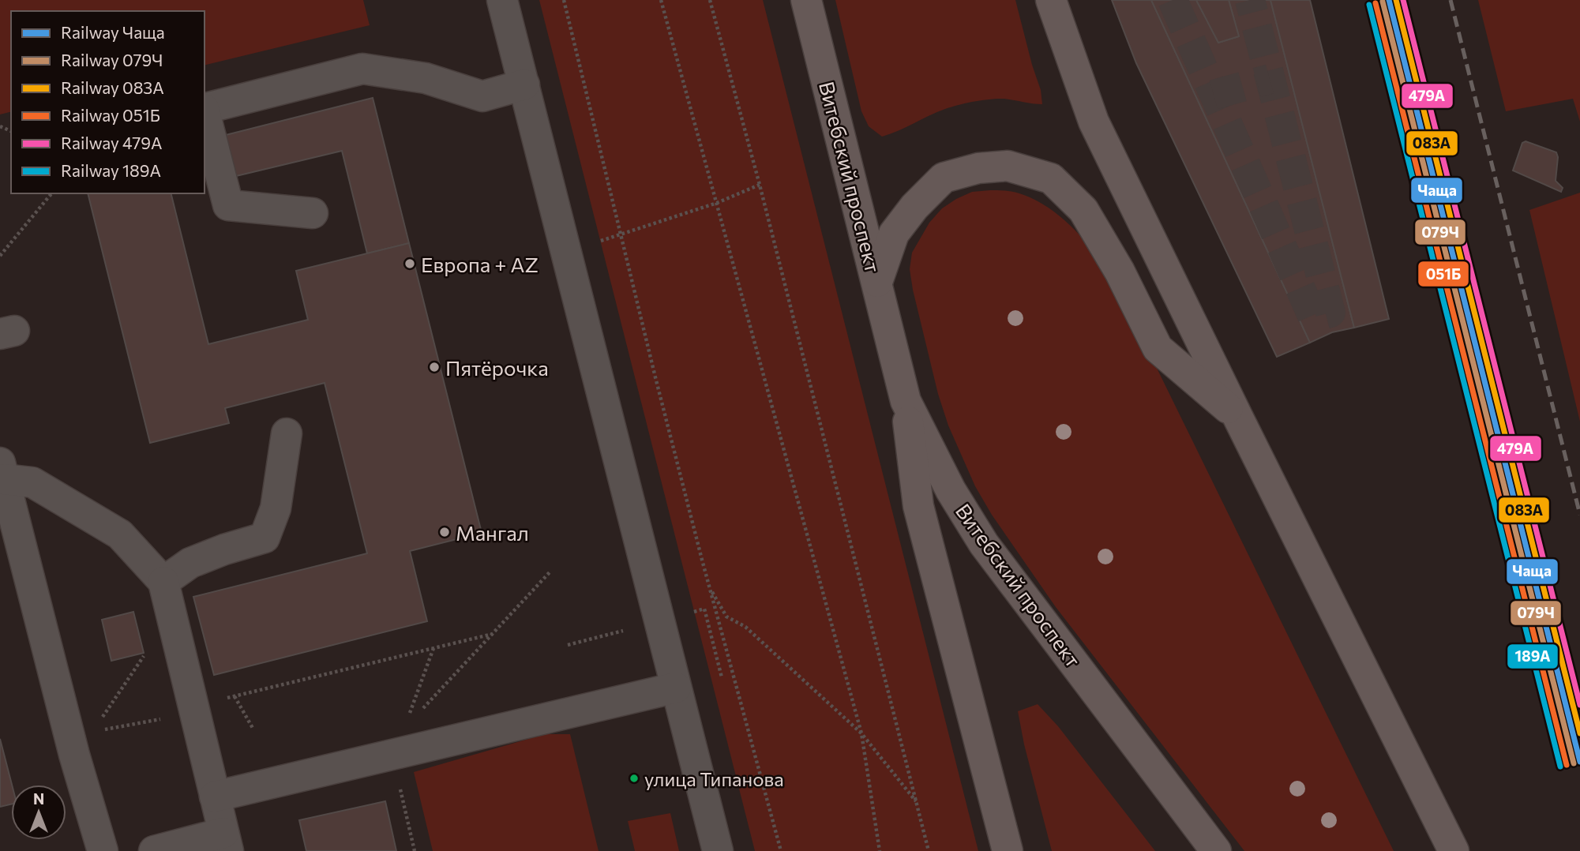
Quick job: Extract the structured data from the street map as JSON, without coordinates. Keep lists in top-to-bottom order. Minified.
{"streets":{"main road":["Витебский проспект"]},"places":["Европа + AZ","Пятёрочка","Мангал","улица Типанова"],"lines":["rail line Чаща","rail line 083А","rail line 479А","rail line 079Ч","rail line 051Б","rail line 189А"],"legend":["Railway Чаща","Railway 079Ч","Railway 083А","Railway 051Б","Railway 479А","Railway 189А"],"north":"top"}
